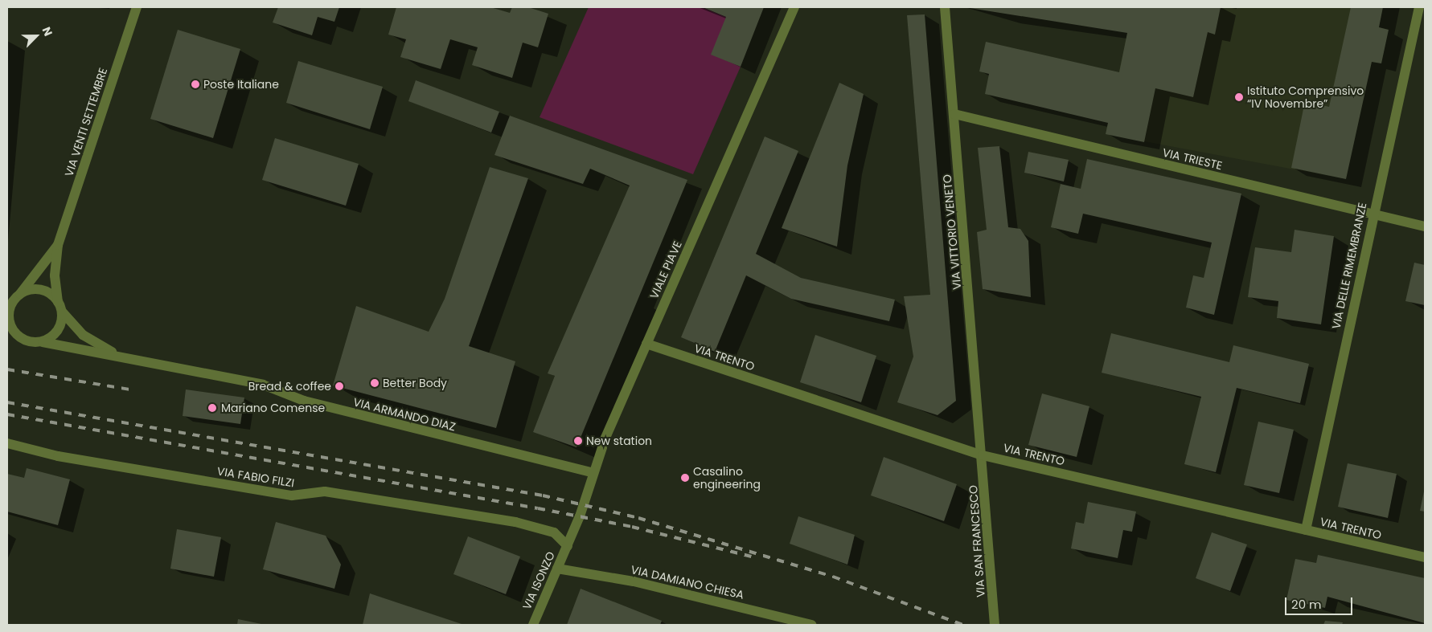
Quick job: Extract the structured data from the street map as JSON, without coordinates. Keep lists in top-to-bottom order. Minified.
{"streets":{"street":["VIA VENTI SETTEMBRE","VIA TRIESTE","VIA VITTORIO VENETO","VIA DELLE RIMEMBRANZE","VIALE PIAVE","VIA TRENTO","VIA ARMANDO DIAZ","VIA FABIO FILZI","VIA SAN FRANCESCO","VIA ISONZO","VIA DAMIANO CHIESA"]},"crossings":[["VIA VENTI SETTEMBRE","VIA ARMANDO DIAZ"],["VIA TRIESTE","VIA VITTORIO VENETO"],["VIA TRIESTE","VIA DELLE RIMEMBRANZE"],["VIA VITTORIO VENETO","VIA TRENTO"],["VIA VITTORIO VENETO","VIA SAN FRANCESCO"],["VIA DELLE RIMEMBRANZE","VIA TRENTO"],["VIALE PIAVE","VIA TRENTO"],["VIALE PIAVE","VIA ARMANDO DIAZ"],["VIALE PIAVE","VIA FABIO FILZI"],["VIALE PIAVE","VIA ISONZO"],["VIA TRENTO","VIA SAN FRANCESCO"],["VIA FABIO FILZI","VIA ISONZO"],["VIA ISONZO","VIA DAMIANO CHIESA"]],"places":["Poste Italiane","Istituto Comprensivo “IV Novembre”","Better Body","Bread & coffee","Mariano Comense","New station","Casalino engineering"],"scale_bar":"20 m","north":"top right"}
